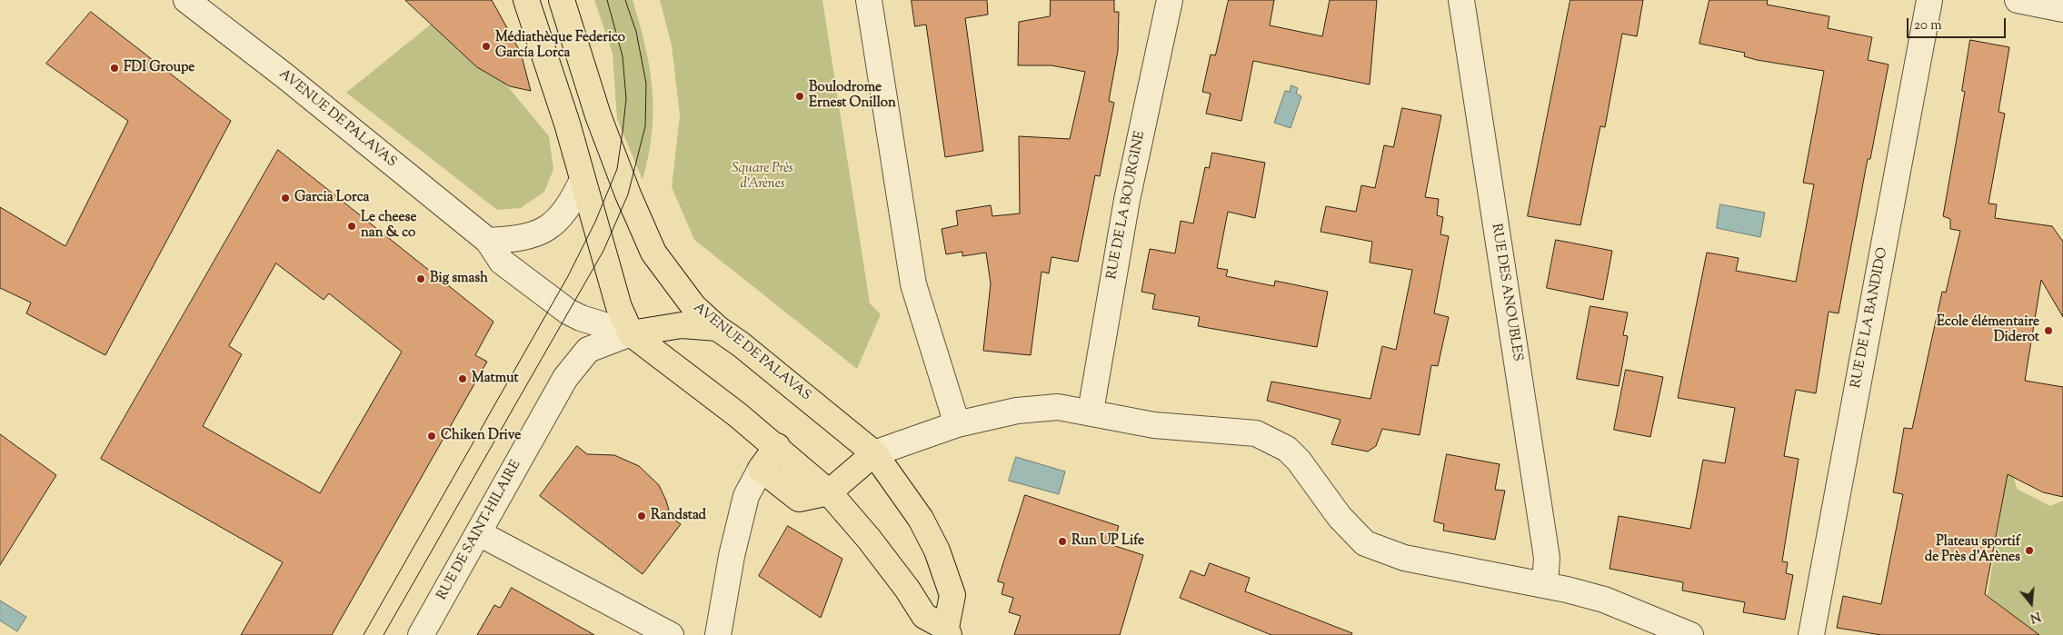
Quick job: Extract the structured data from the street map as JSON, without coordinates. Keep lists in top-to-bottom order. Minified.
{"streets":{"main road":["AVENUE DE PALAVAS"],"street":["RUE DE LA BOURGINE","RUE DES ANOUBLES","RUE DE LA BANDIDO","RUE DE SAINT-HILAIRE"]},"crossings":[["AVENUE DE PALAVAS","RUE DE SAINT-HILAIRE"]],"parks":["Square Près d'Arènes"],"places":["Médiathèque Federico García Lorca","FDI Groupe","Boulodrome Ernest Onillon","Garcia Lorca","Le cheese nan & co","Big smash","Ecole élémentaire Diderot","Matmut","Chiken Drive","Randstad","Run UP Life","Plateau sportif de Près d'Arènes"],"scale_bar":"20 m","north":"bottom"}
